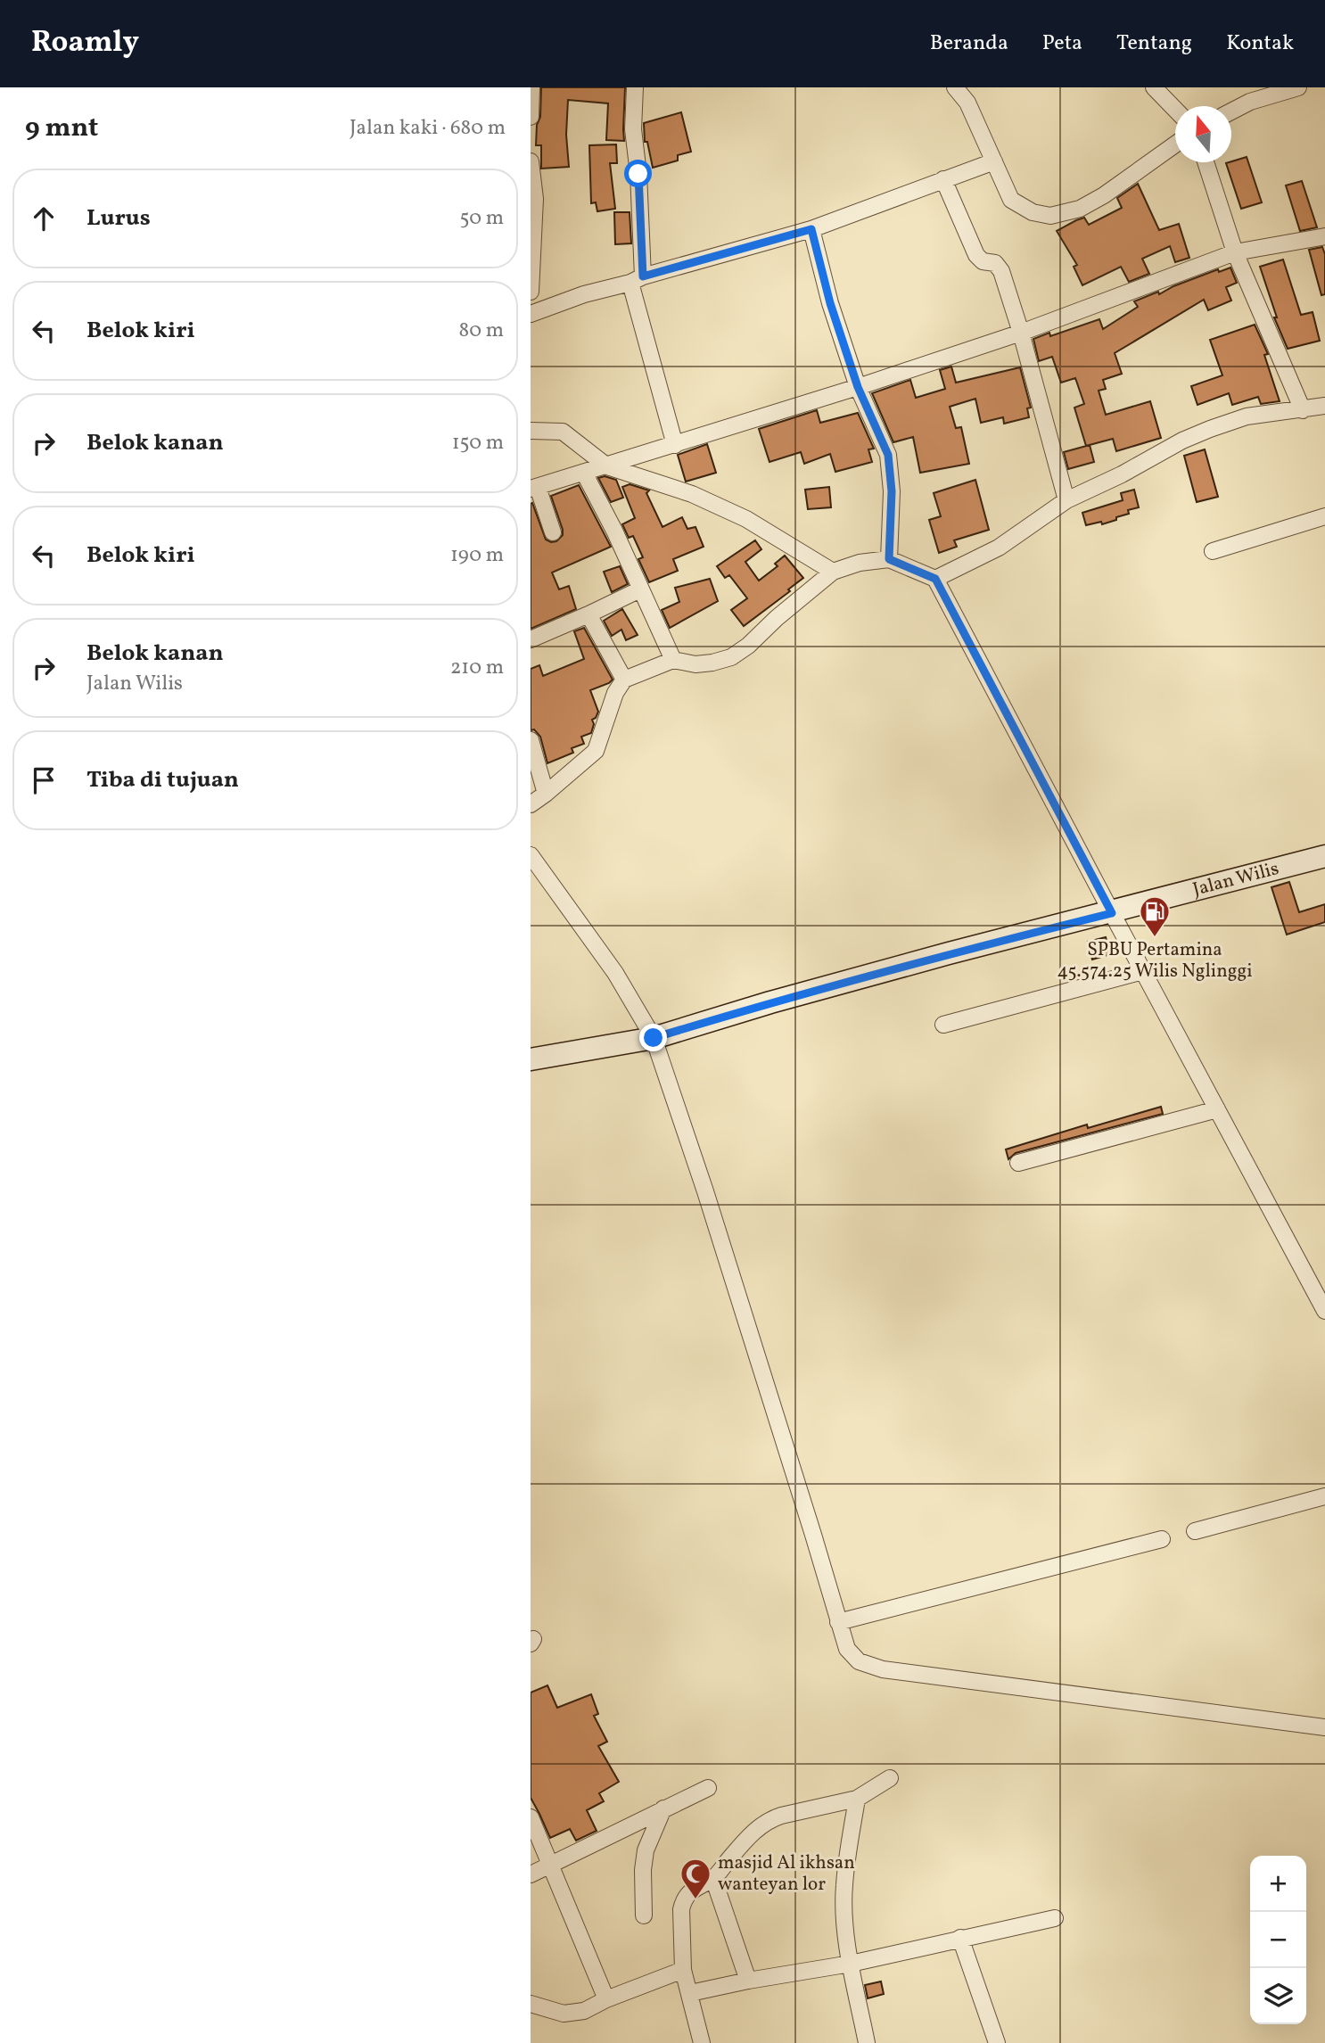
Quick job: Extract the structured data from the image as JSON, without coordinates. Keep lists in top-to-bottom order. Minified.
{"streets":{"main road":["Jalan Wilis"]},"places":{"fuel station":["SPBU Pertamina 45.574.25 Wilis Nglinggi"],"mosque":["masjid Al ikhsan wanteyan lor"]},"north":"top","page":{"header":"Roamly","nav":["Beranda","Peta","Tentang","Kontak"],"heading":["9 mnt","Jalan kaki · 680 m"],"list":[["Lurus","50 m"],["Belok kiri","80 m"],["Belok kanan","150 m"],["Belok kiri","190 m"],["Belok kanan","Jalan Wilis","210 m"],"Tiba di tujuan"],"map_buttons":["+","−"]}}
